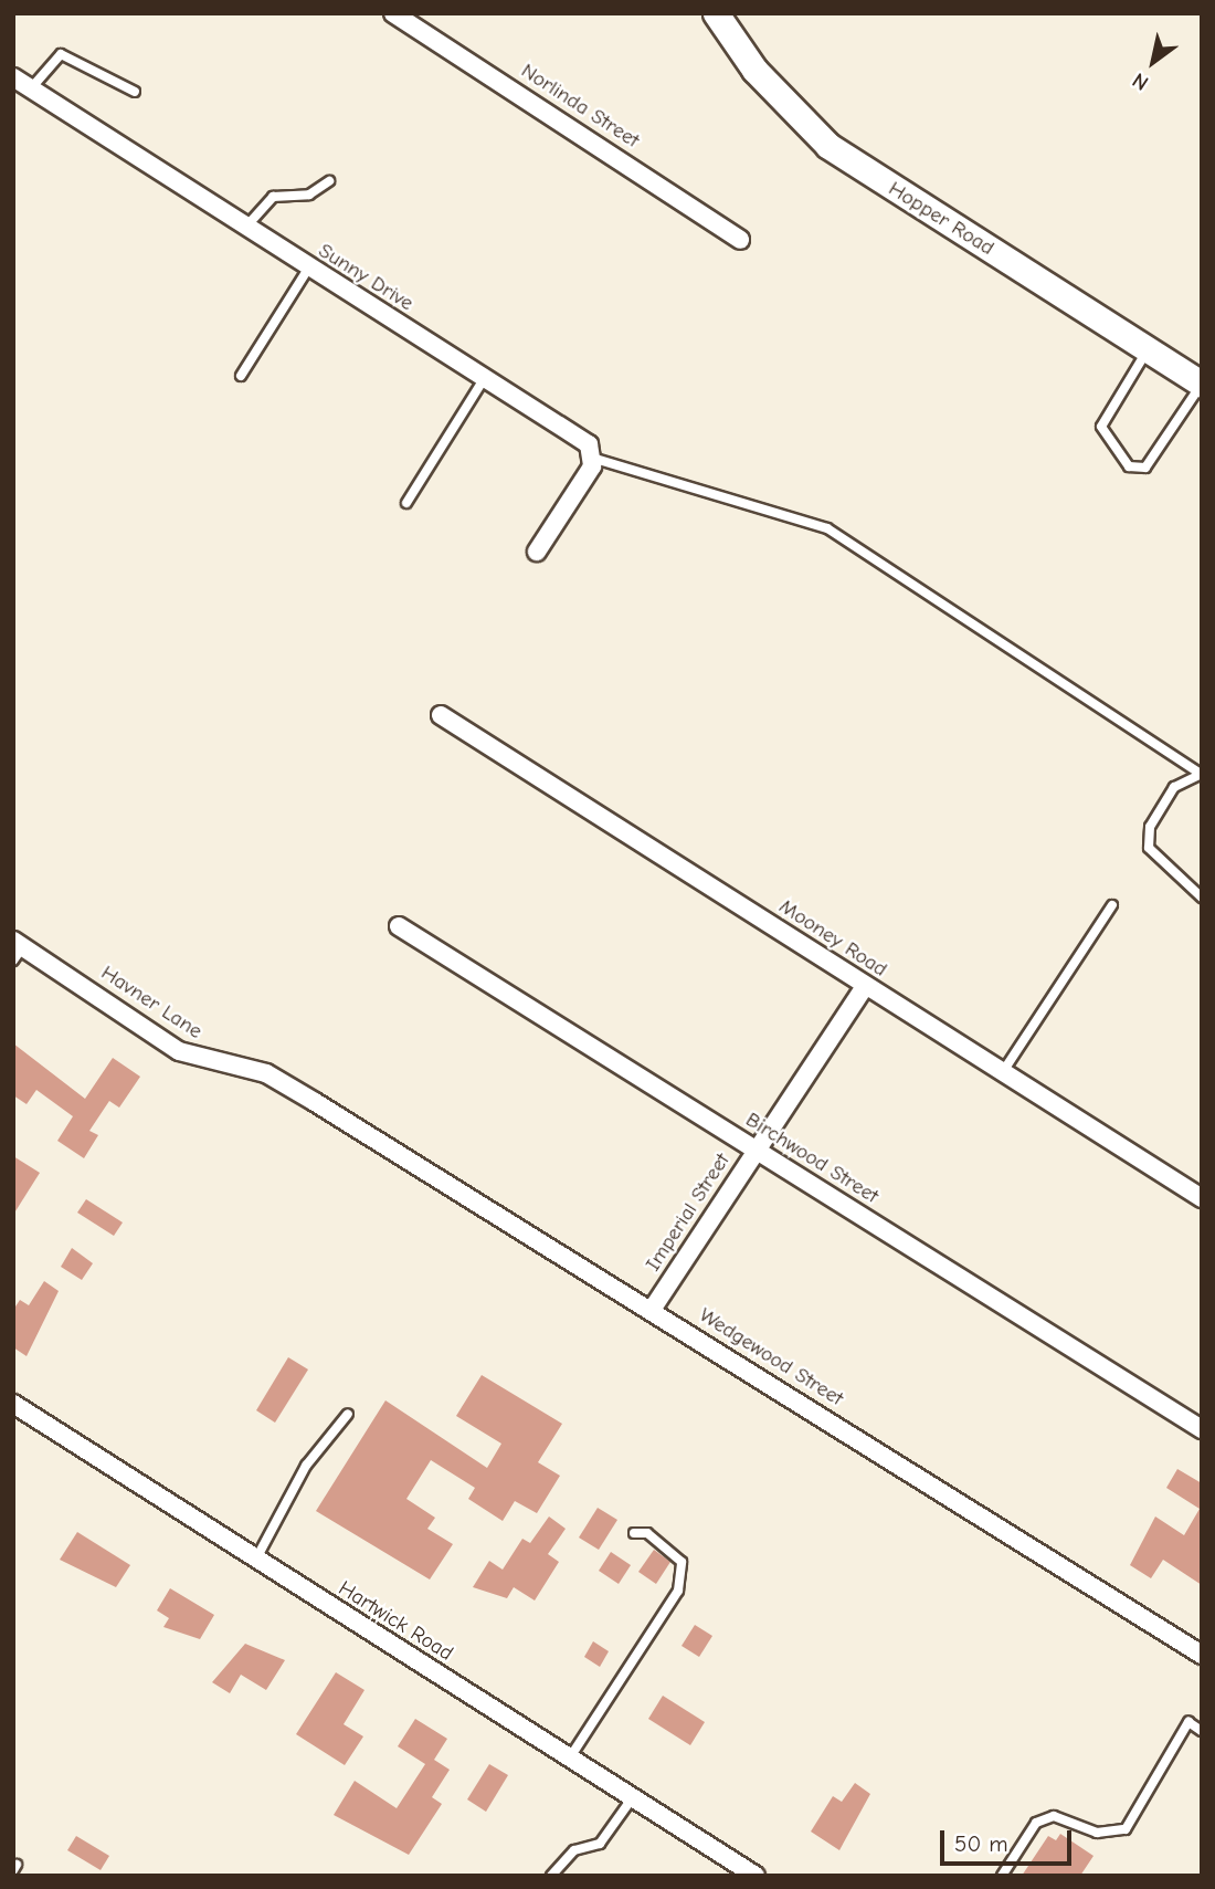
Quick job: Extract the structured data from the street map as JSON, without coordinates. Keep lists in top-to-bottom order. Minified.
{"streets":{"main road":["Hopper Road"],"street":["Norlinda Street","Sunny Drive","Mooney Road","Havner Lane","Birchwood Street","Imperial Street","Wedgewood Street","Hartwick Road"]},"crossings":[["Mooney Road","Imperial Street"],["Havner Lane","Wedgewood Street"],["Birchwood Street","Imperial Street"],["Imperial Street","Wedgewood Street"]],"scale_bar":"50 m","north":"bottom left"}
